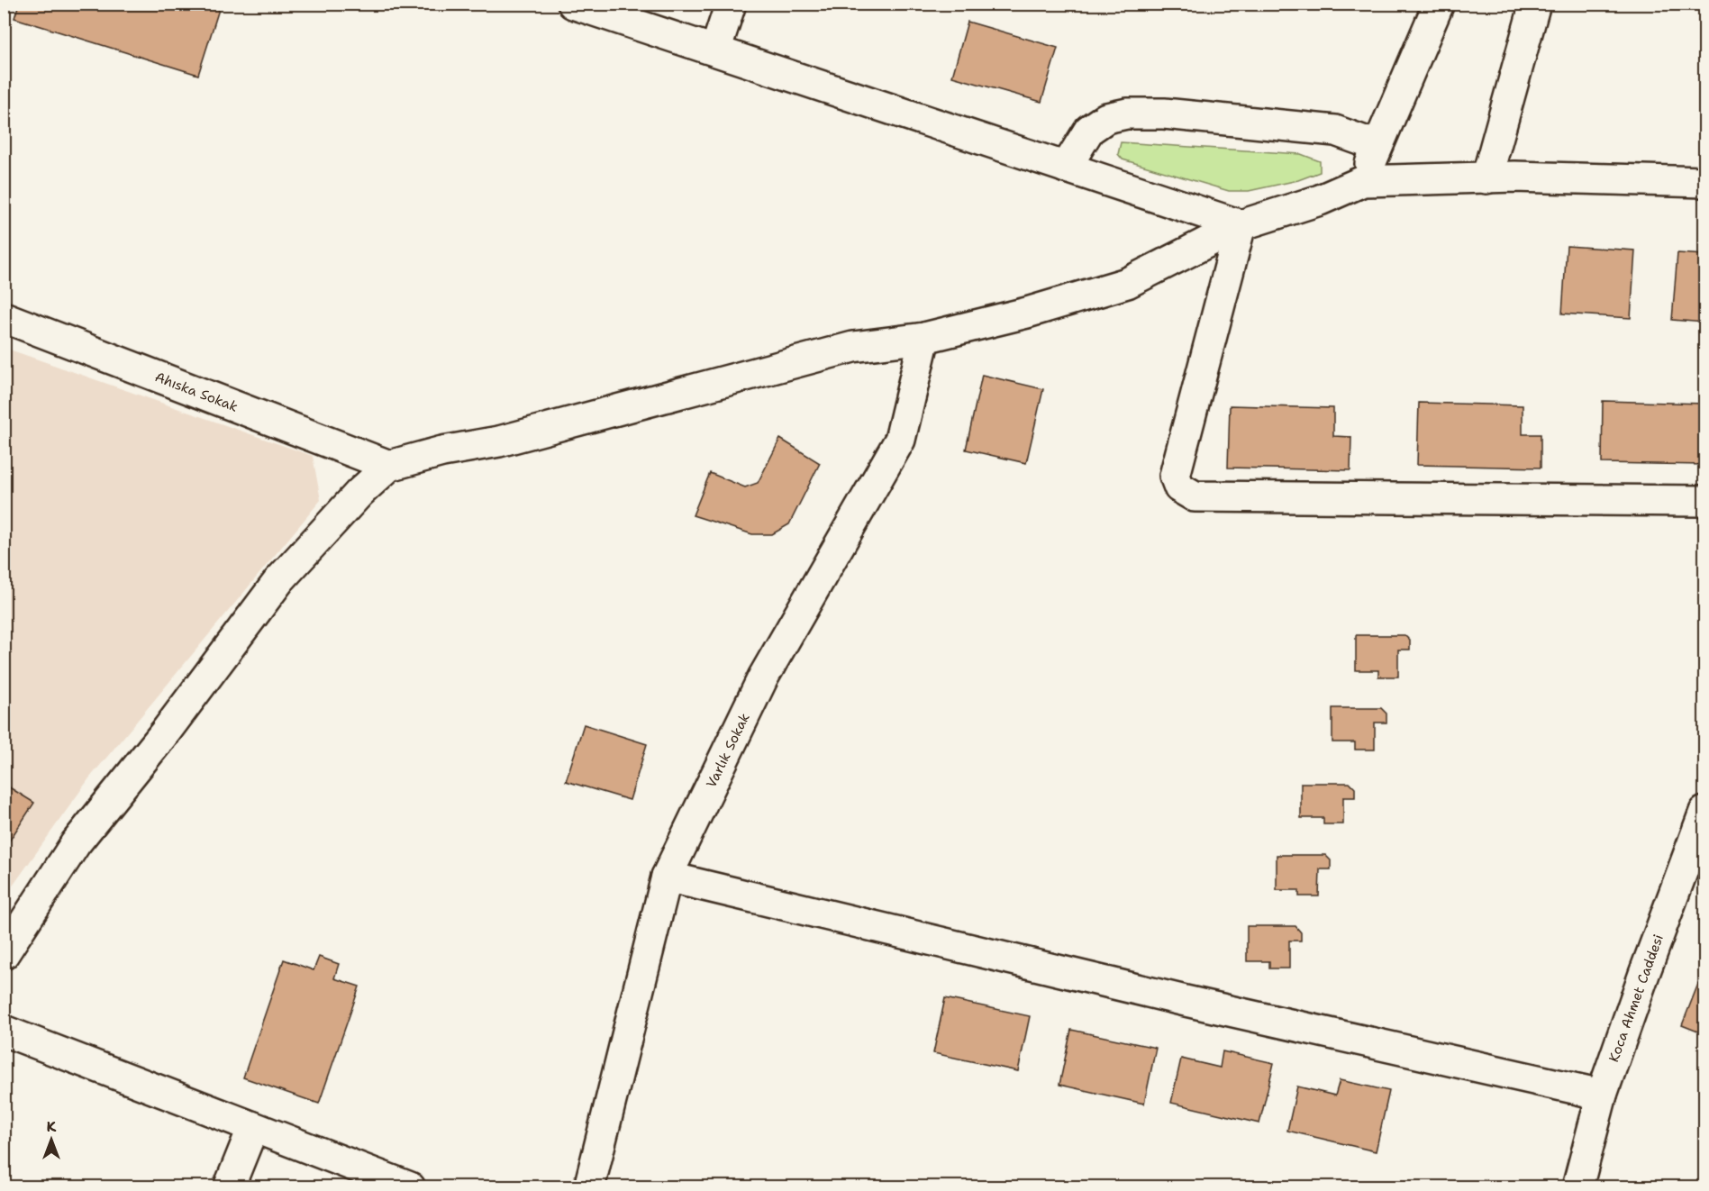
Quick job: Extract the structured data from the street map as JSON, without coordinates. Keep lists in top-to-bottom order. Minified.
{"streets":{"street":["Ahıska Sokak","Varlık Sokak","Koca Ahmet Caddesi"]},"north":"top"}
